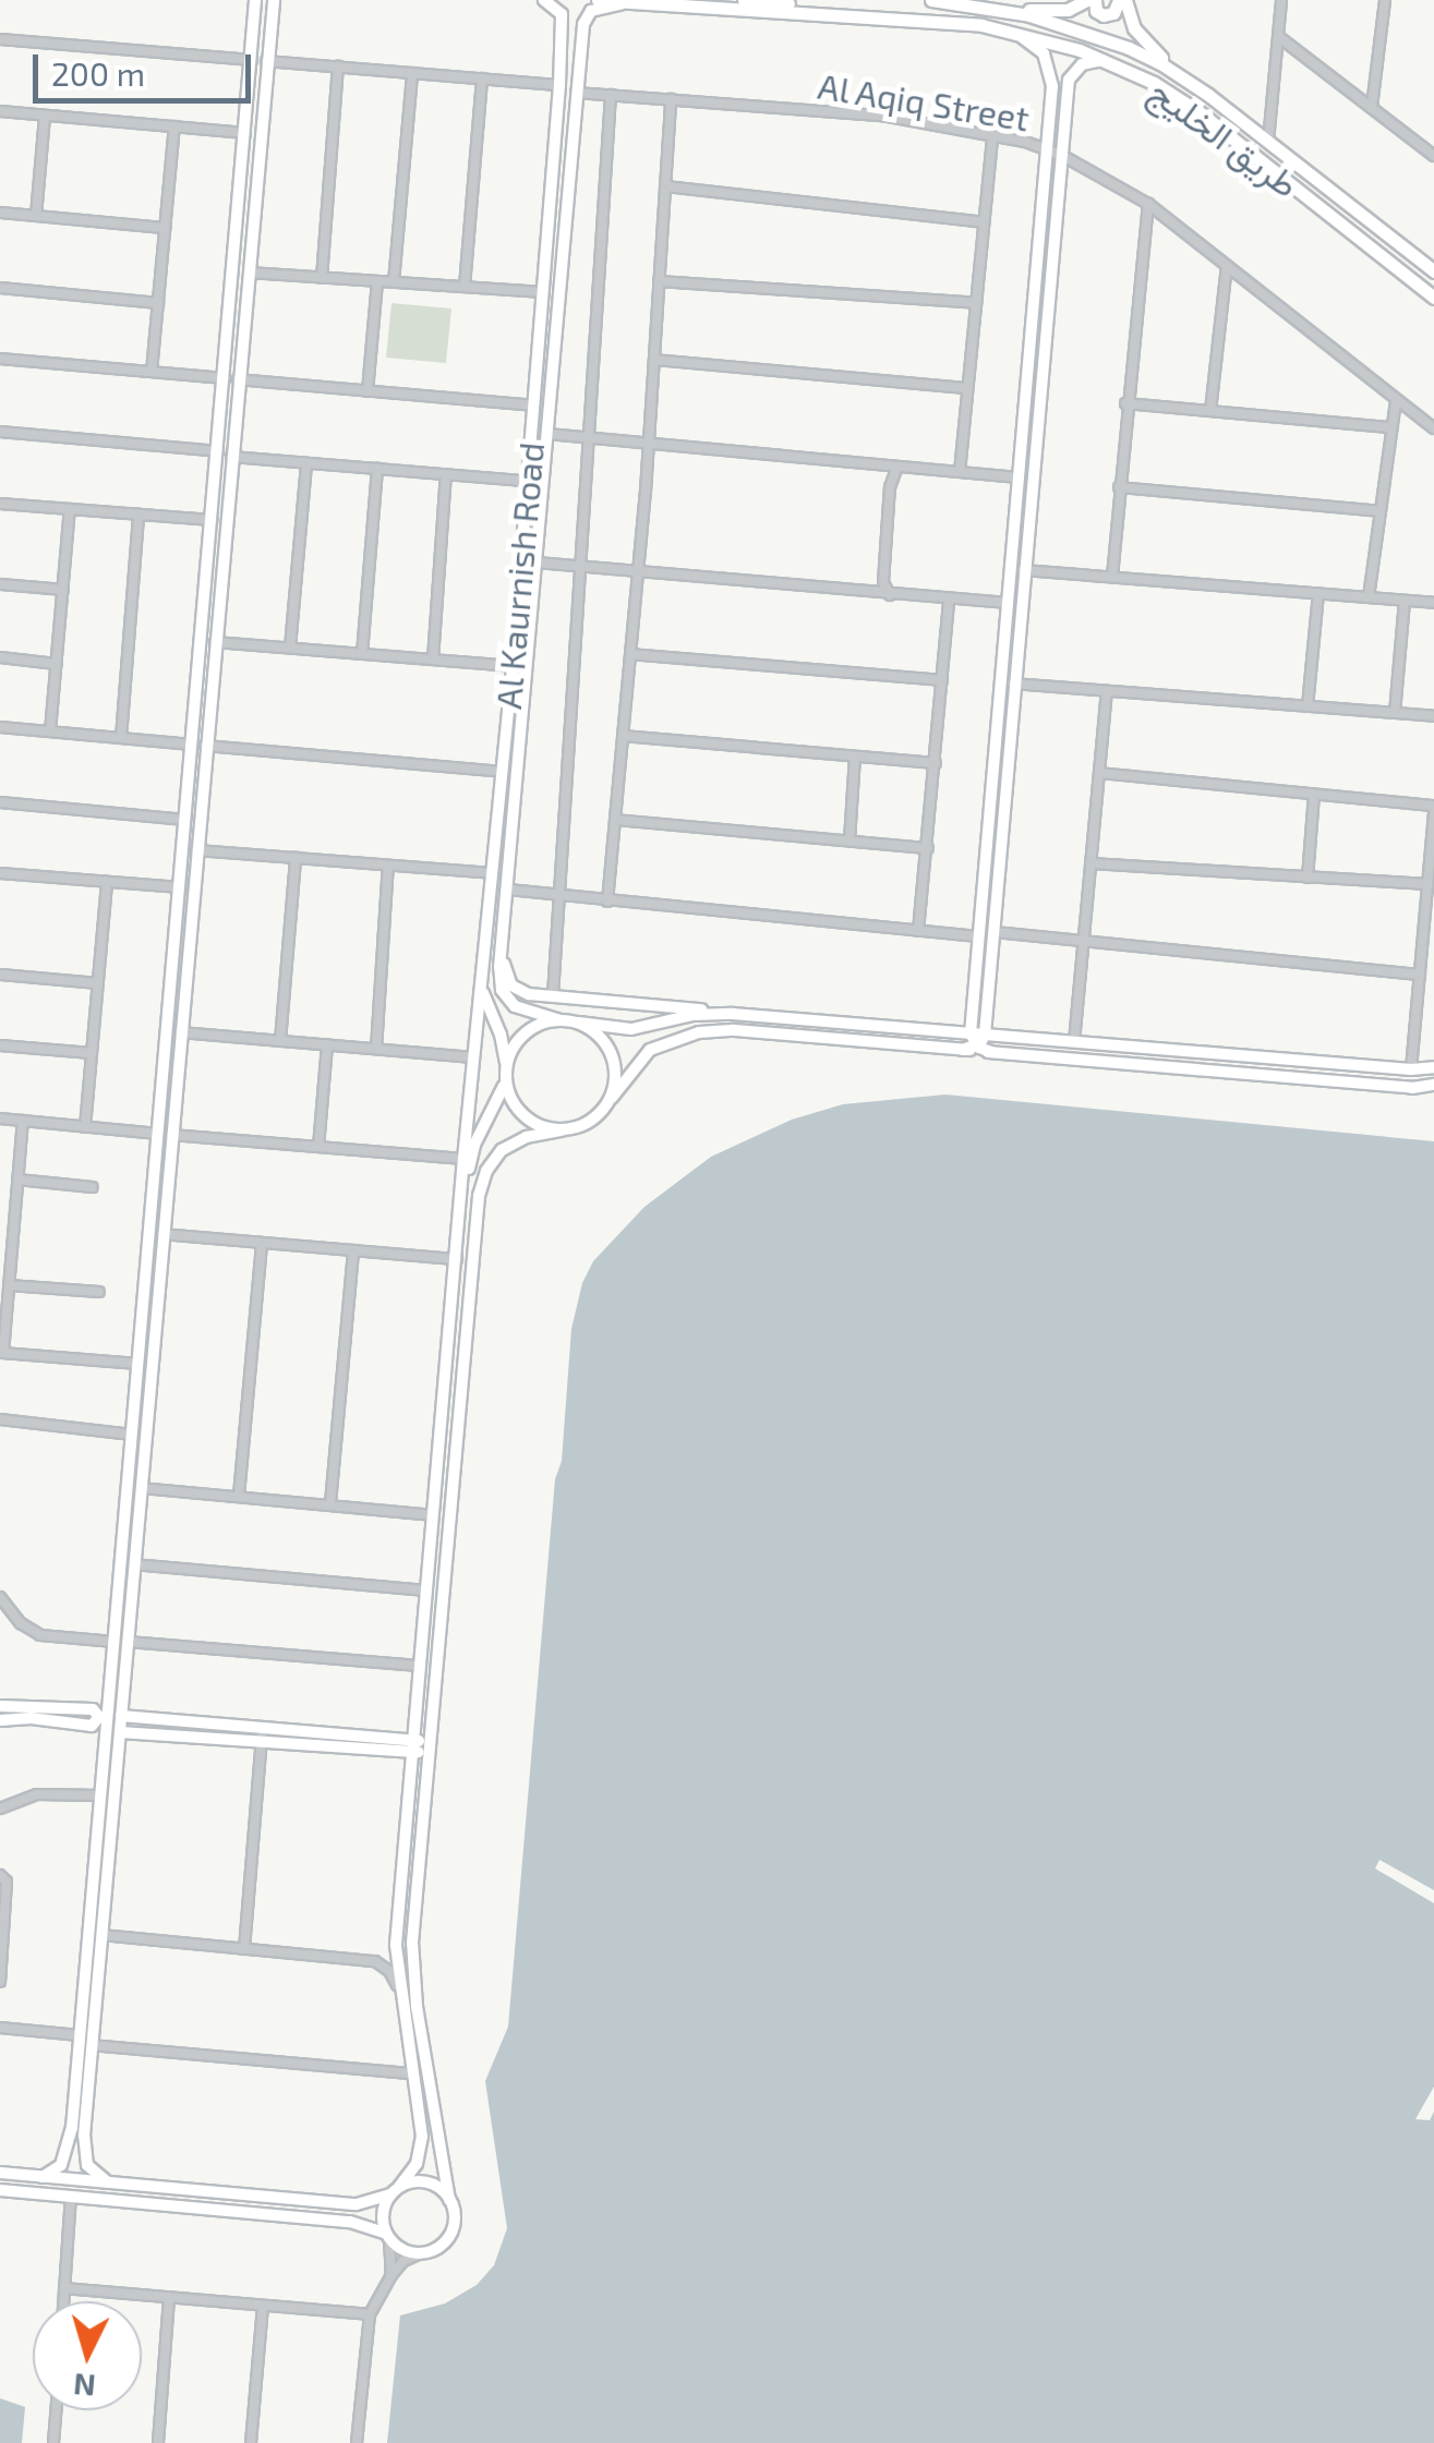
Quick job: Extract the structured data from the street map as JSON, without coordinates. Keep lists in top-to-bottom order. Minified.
{"streets":{"main road":["طريق الخليج"],"street":["Al Aqiq Street","Al Kaurnish Road"]},"crossings":[["Al Aqiq Street","Al Kaurnish Road"],["طريق الخليج","Al Kaurnish Road"]],"scale_bar":"200 m","north":"bottom"}
